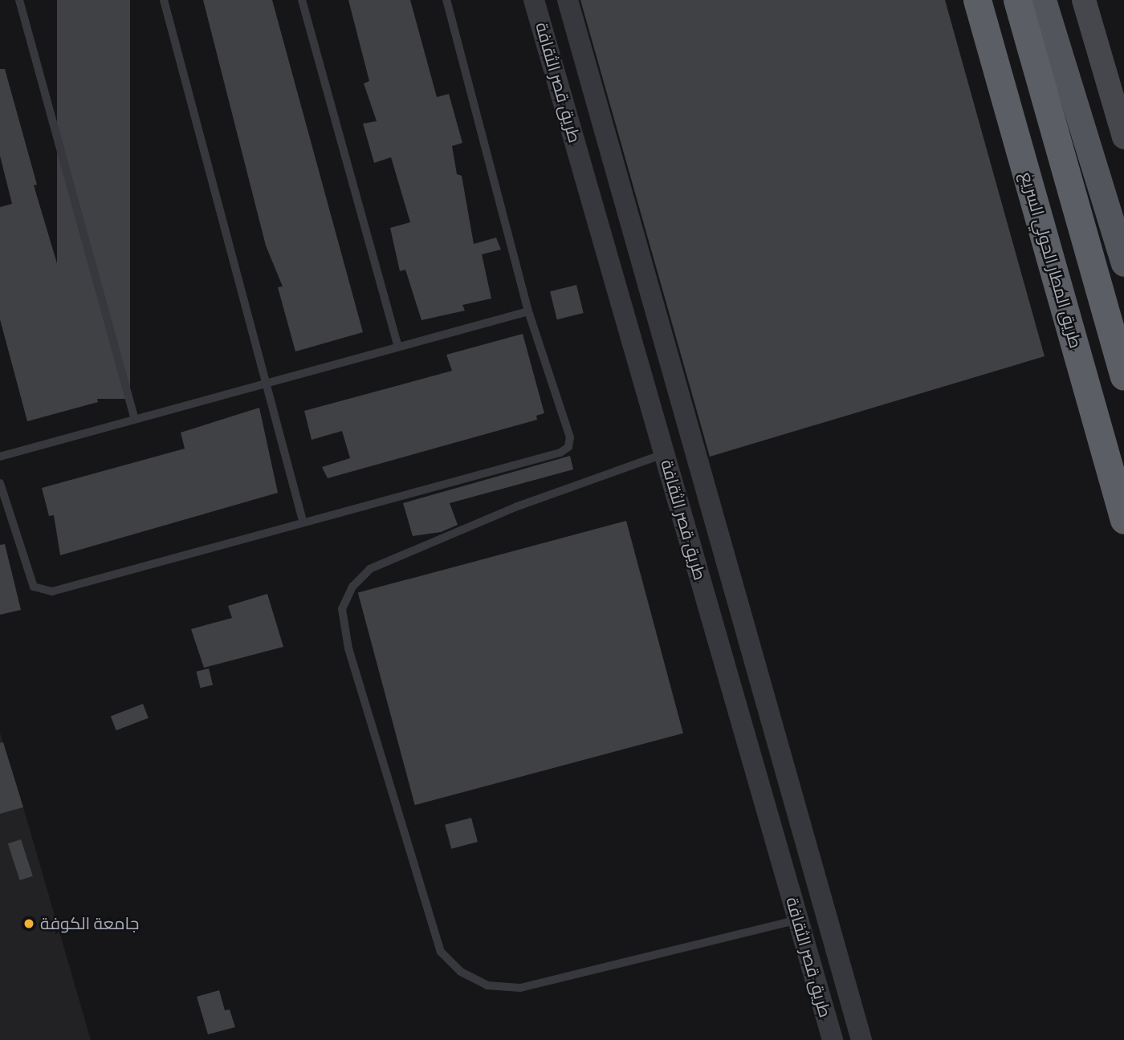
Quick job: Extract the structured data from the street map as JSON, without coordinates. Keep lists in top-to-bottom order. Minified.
{"streets":{"highway":["طريق المطار الحولي السريع"],"street":["طريق قصر الثقافة"]},"places":["جامعة الكوفة"]}
